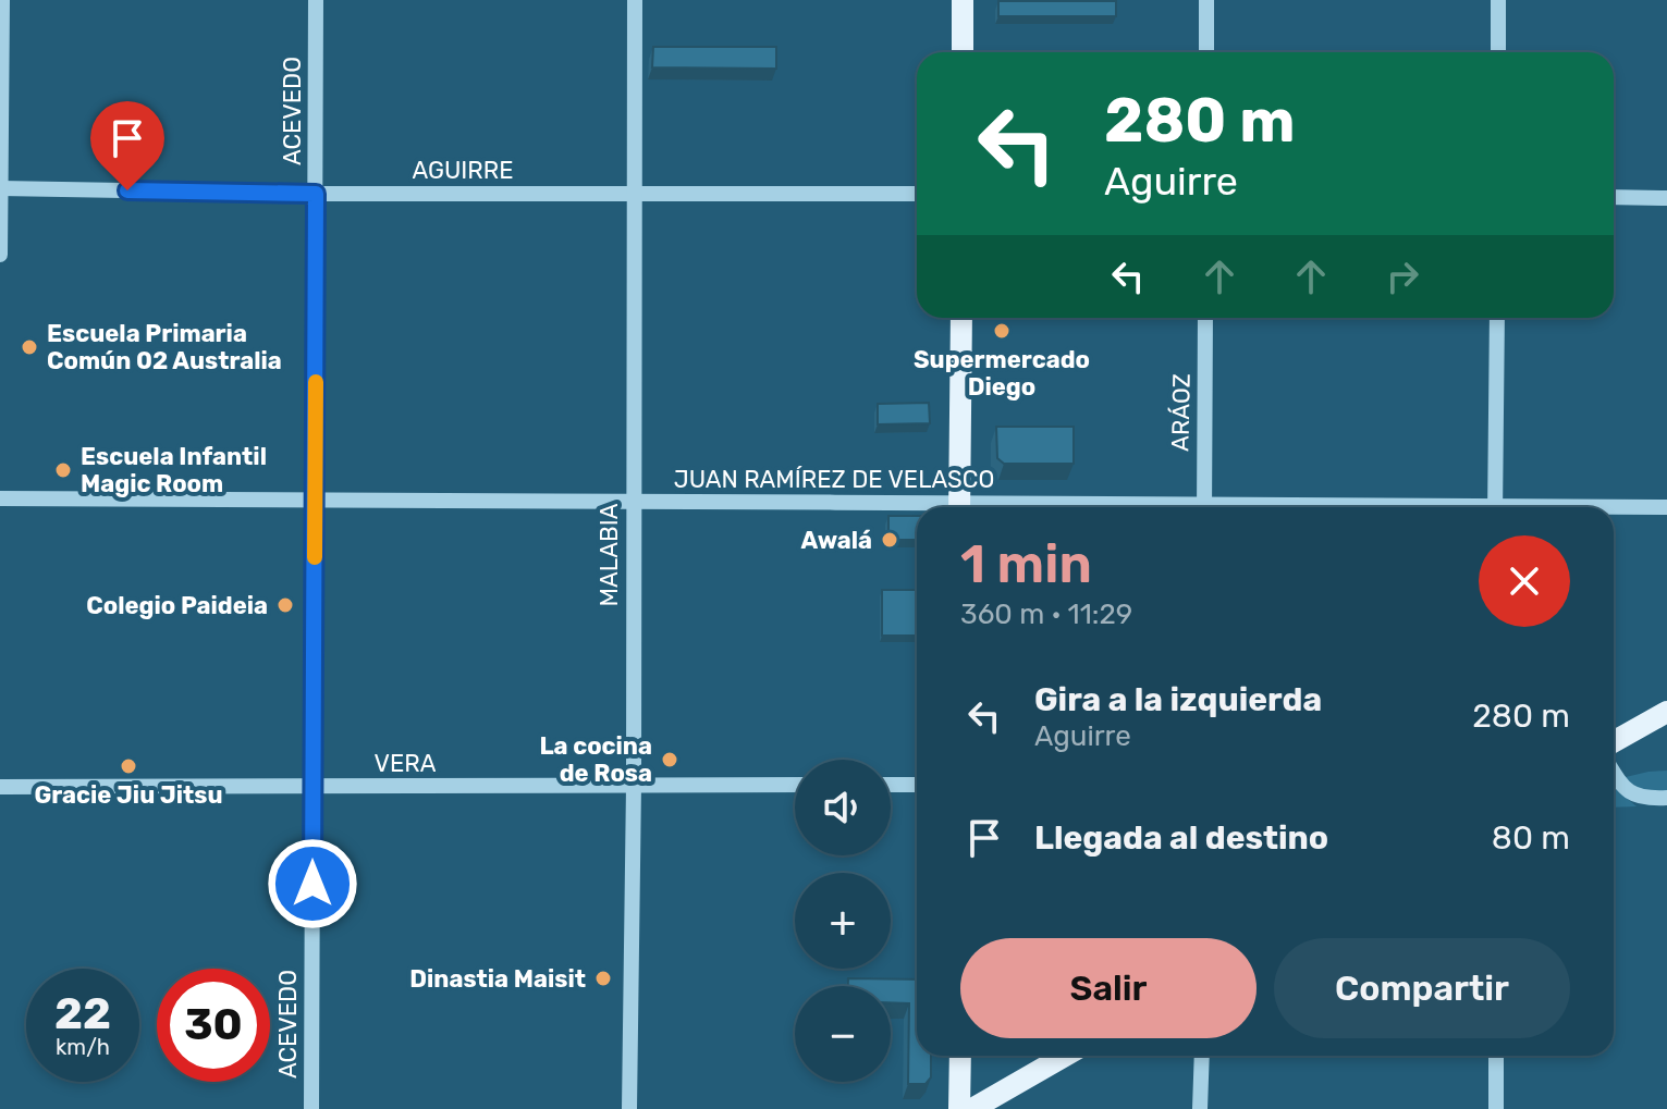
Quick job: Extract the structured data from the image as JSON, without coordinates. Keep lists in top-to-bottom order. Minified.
{"streets":{"street":["ACEVEDO","AGUIRRE","ARÁOZ","JUAN RAMÍREZ DE VELASCO","MALABIA","VERA"]},"crossings":[["ACEVEDO","AGUIRRE"],["ACEVEDO","JUAN RAMÍREZ DE VELASCO"],["ACEVEDO","VERA"],["AGUIRRE","MALABIA"],["JUAN RAMÍREZ DE VELASCO","MALABIA"],["MALABIA","VERA"]],"places":["Supermercado Diego","Escuela Primaria Común 02 Australia","Escuela Infantil Magic Room","Awalá","Colegio Paideia","La cocina de Rosa","Gracie Jiu Jitsu","Dinastia Maisit"],"page":{"turn":["280 m","Aguirre"],"heading":["1 min","360 m · 11:29"],"list":[{"name":"Gira a la izquierda","note":"Aguirre","value":"280 m"},{"name":"Llegada al destino","value":"80 m"}],"map_buttons":["+","−"],"buttons":["Salir","Compartir"],"speed":"22 km/h","limit":"30"}}
